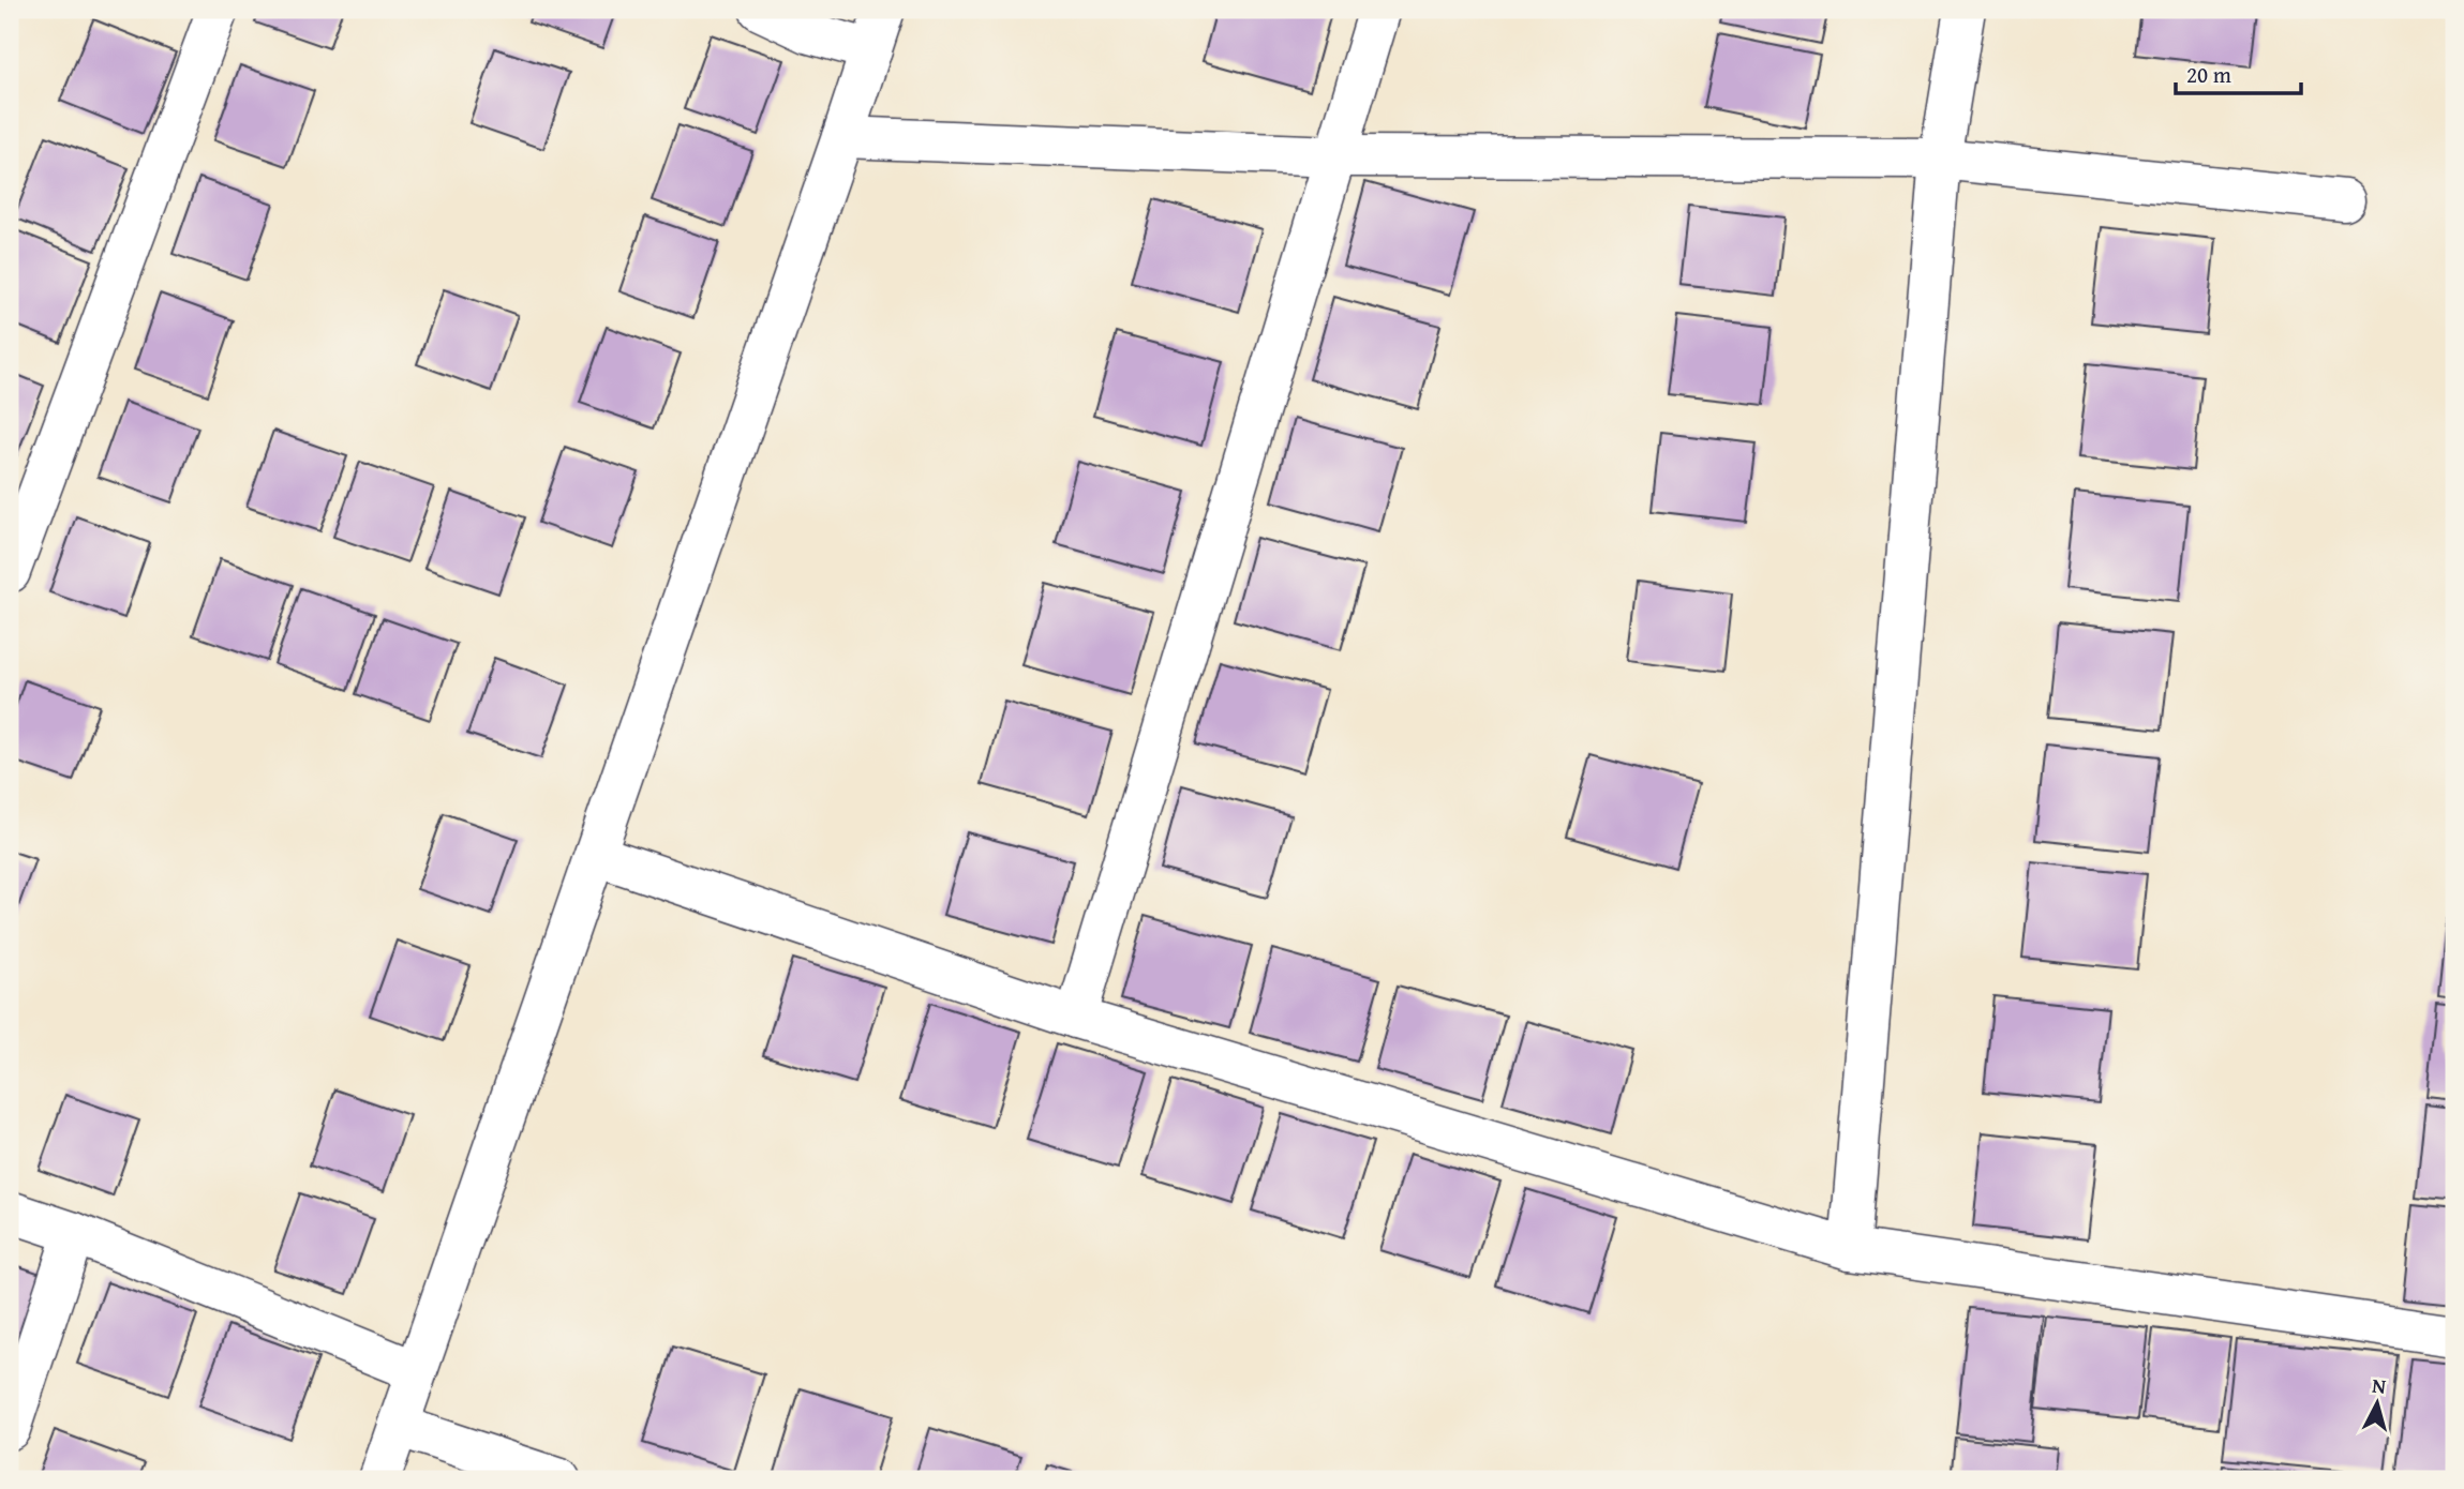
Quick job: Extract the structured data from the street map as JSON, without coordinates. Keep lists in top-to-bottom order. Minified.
{"scale_bar":"20 m","north":"top"}
